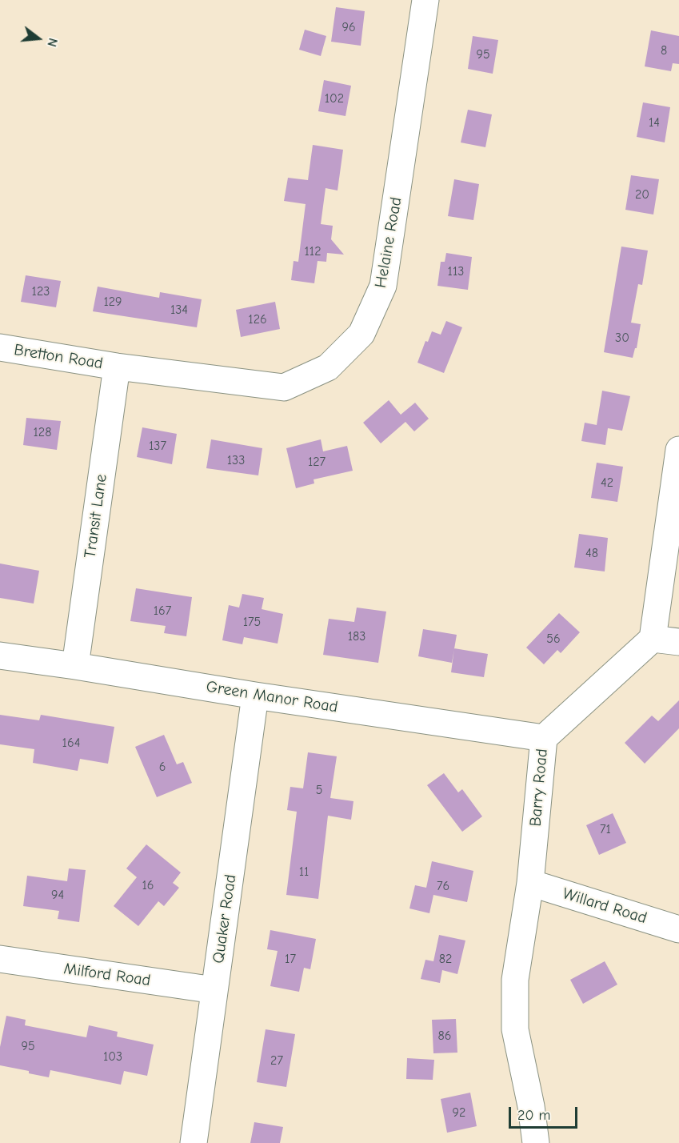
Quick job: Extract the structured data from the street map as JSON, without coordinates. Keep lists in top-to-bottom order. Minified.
{"streets":{"street":["Helaine Road","Bretton Road","Transit Lane","Green Manor Road","Barry Road","Willard Road","Quaker Road","Milford Road"]},"crossings":[["Helaine Road","Bretton Road"],["Helaine Road","Transit Lane"],["Bretton Road","Transit Lane"],["Transit Lane","Green Manor Road"],["Green Manor Road","Barry Road"],["Green Manor Road","Quaker Road"],["Barry Road","Willard Road"],["Quaker Road","Milford Road"]],"house_numbers":["96","8","95","102","14","20","112","113","123","129","134","126","30","128","137","133","127","42","48","167","175","183","56","164","6","5","71","11","16","76","94","17","82","86","95","103","27","92"],"scale_bar":"20 m","north":"right"}
